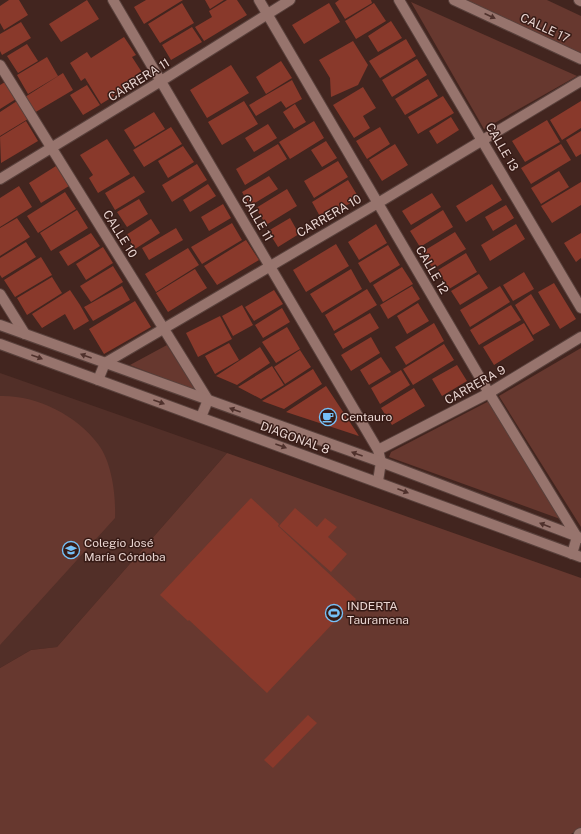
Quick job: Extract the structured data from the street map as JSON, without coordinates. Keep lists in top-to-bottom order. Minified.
{"streets":{"street":["CALLE 17","CARRERA 11","CALLE 13","CARRERA 10","CALLE 11","CALLE 10","CALLE 12","CARRERA 9","DIAGONAL 8"]},"crossings":[["CARRERA 11","CALLE 11"],["CARRERA 11","CALLE 10"],["CARRERA 11","CALLE 12"],["CALLE 13","CARRERA 10"],["CARRERA 10","CALLE 11"],["CARRERA 10","CALLE 10"],["CARRERA 10","CALLE 12"],["CARRERA 10","DIAGONAL 8"],["CALLE 11","CARRERA 9"],["CALLE 11","DIAGONAL 8"],["CALLE 10","DIAGONAL 8"],["CALLE 12","CARRERA 9"],["CALLE 12","DIAGONAL 8"]],"one_way":["CALLE 17"],"places":{"cafe":["Centauro"],"school or university":["Colegio José María Córdoba"],"sports":["INDERTA Tauramena"]}}
